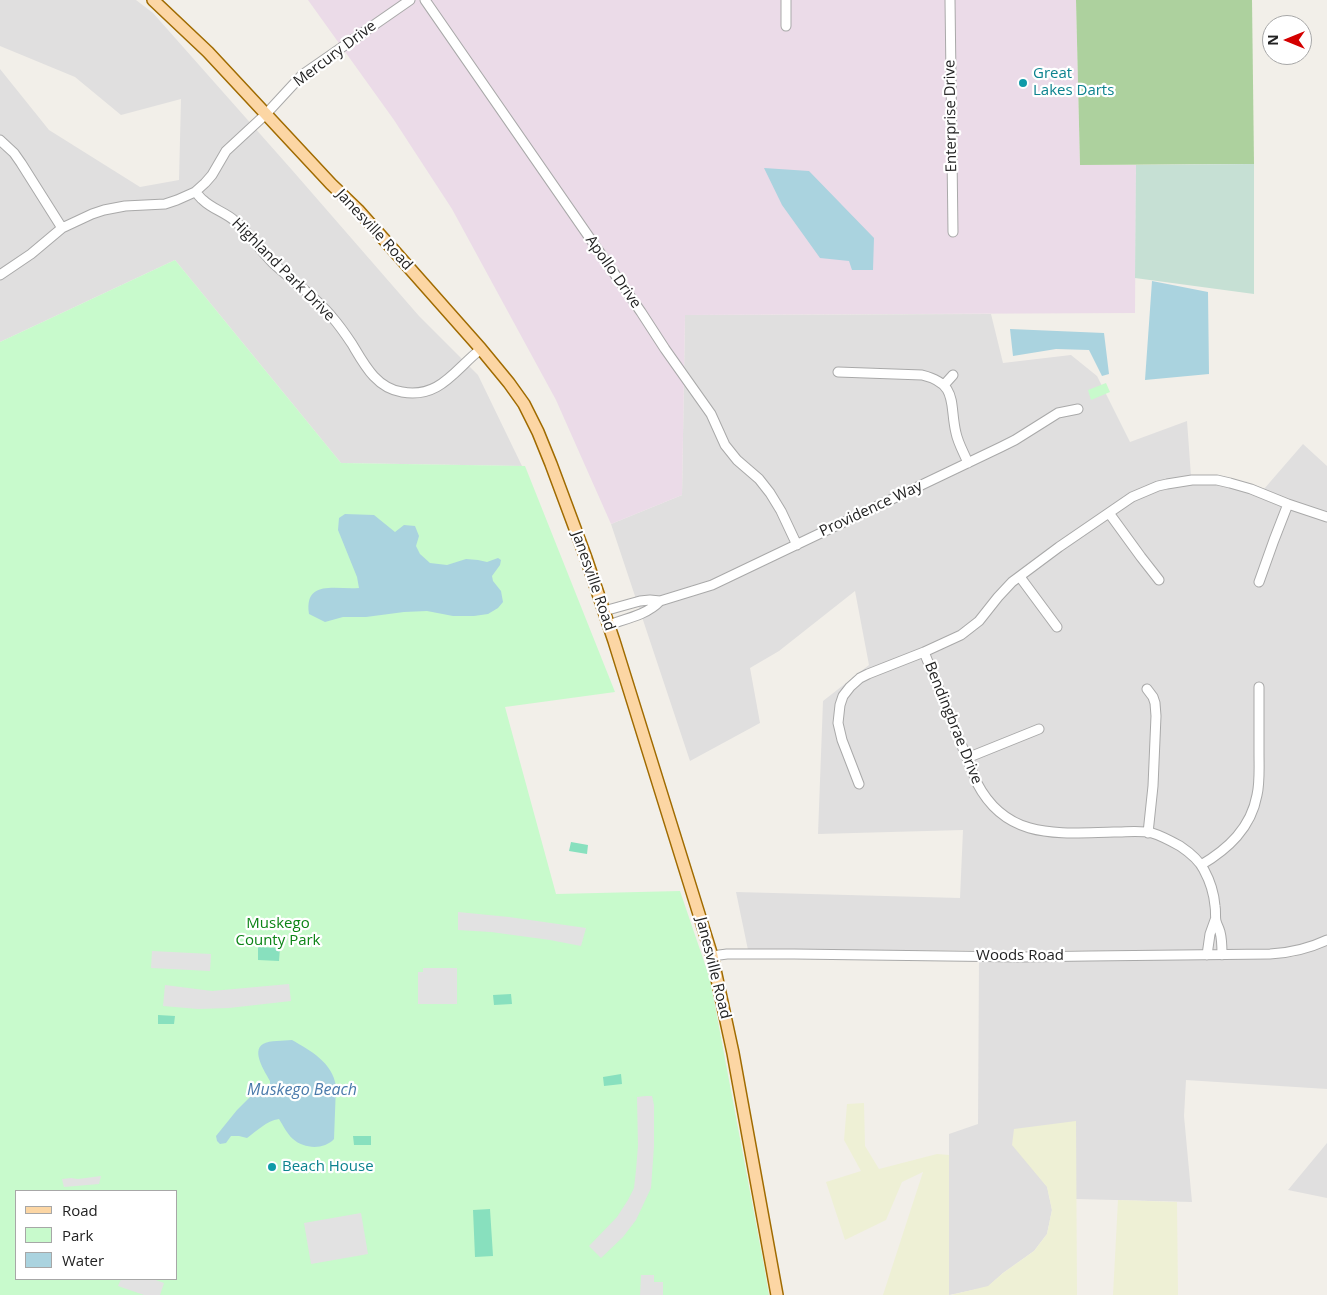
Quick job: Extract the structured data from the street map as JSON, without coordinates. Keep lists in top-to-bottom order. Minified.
{"streets":{"main road":["Janesville Road"],"street":["Mercury Drive","Enterprise Drive","Highland Park Drive","Apollo Drive","Providence Way","Bendingbrae Drive","Woods Road"]},"crossings":[["Mercury Drive","Janesville Road"],["Mercury Drive","Highland Park Drive"],["Janesville Road","Highland Park Drive"],["Janesville Road","Providence Way"],["Janesville Road","Woods Road"],["Apollo Drive","Providence Way"],["Bendingbrae Drive","Woods Road"]],"water":["Muskego Beach"],"parks":["Muskego County Park"],"places":["Great Lakes Darts","Beach House"],"legend":["Road","Park","Water"],"north":"left"}
